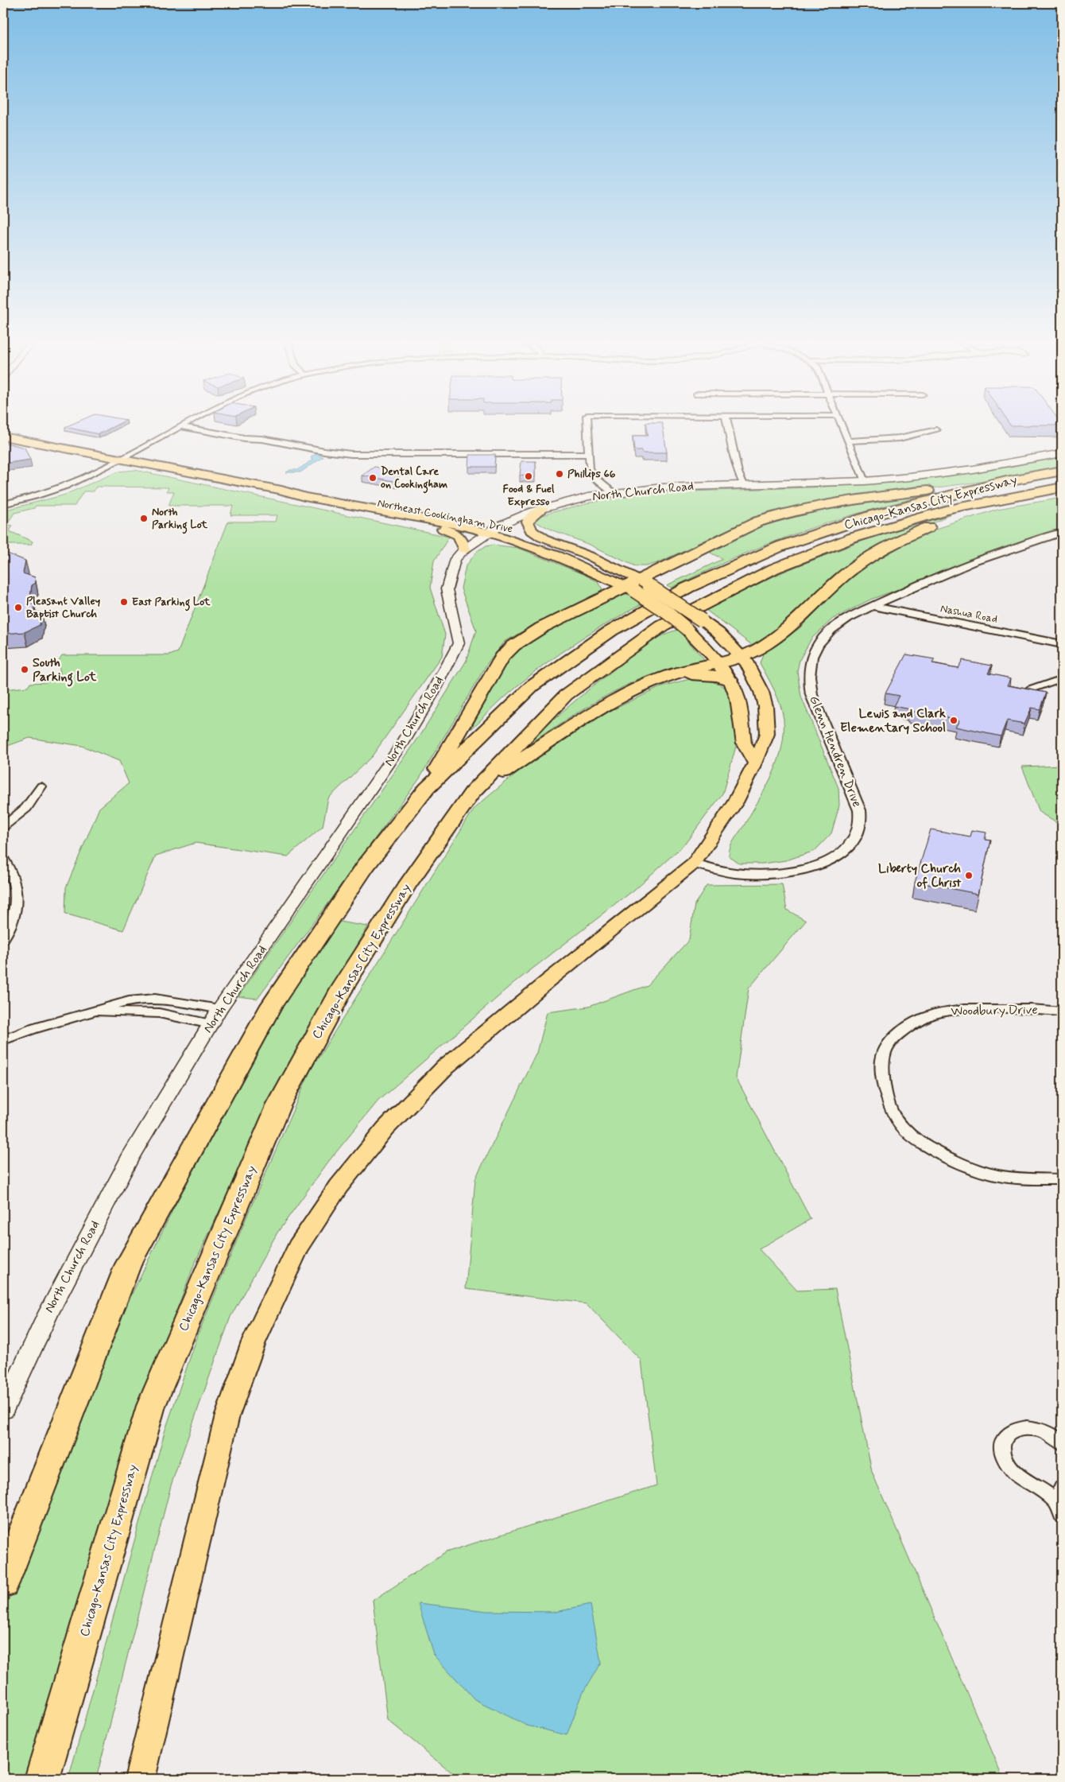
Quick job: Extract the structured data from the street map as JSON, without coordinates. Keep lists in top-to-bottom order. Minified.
{"streets":{"highway":["Chicago-Kansas City Expressway"],"main road":["North Church Road","Northeast Cookingham Drive"],"street":["Nashua Road","Glenn Hendren Drive","Woodbury Drive"]},"crossings":[["North Church Road","Northeast Cookingham Drive"],["Northeast Cookingham Drive","Glenn Hendren Drive"],["Nashua Road","Glenn Hendren Drive"]],"places":["Phillips 66","Food & Fuel Expresso","Dental Care on Cookingham","North Parking Lot","East Parking Lot","Pleasant Valley Baptist Church","South Parking Lot","Lewis and Clark Elementary School","Liberty Church of Christ"]}
